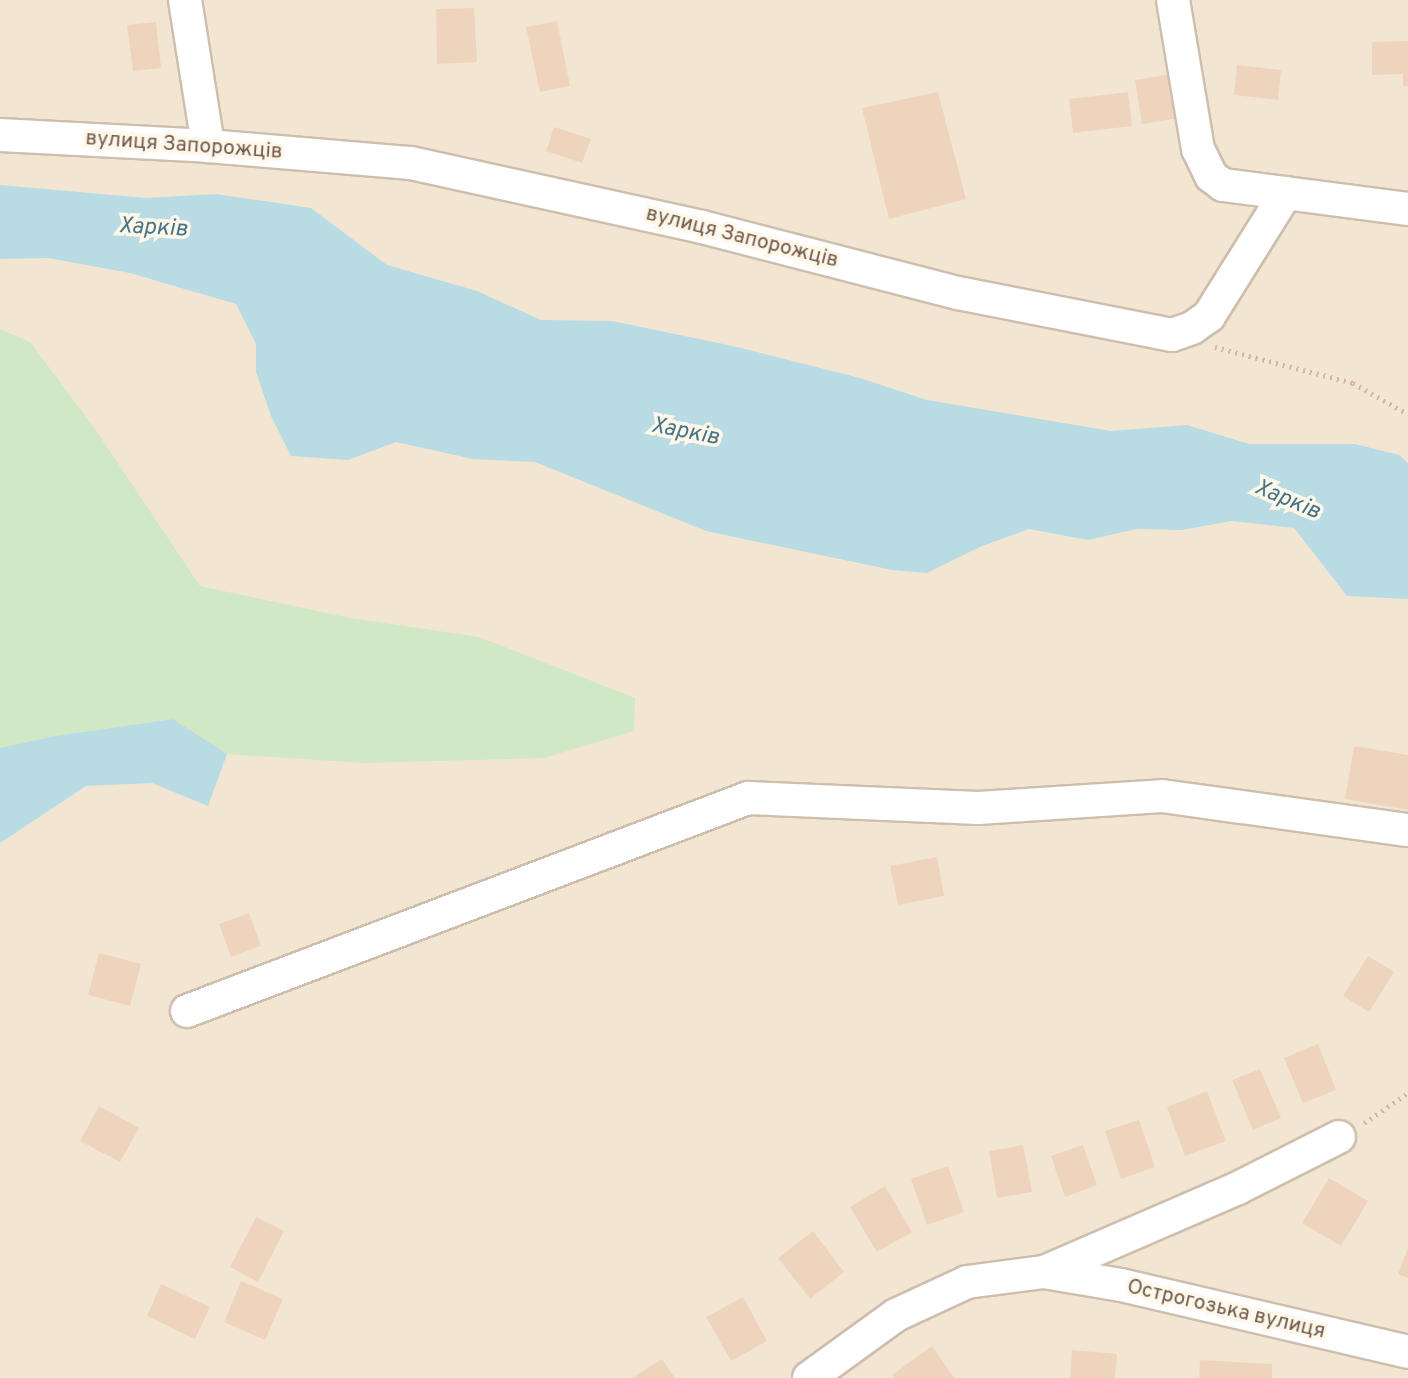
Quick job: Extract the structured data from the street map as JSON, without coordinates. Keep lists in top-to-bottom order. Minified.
{"streets":{"street":["вулиця Запорожців","Острогозька вулиця"]},"water":["Харків"]}
